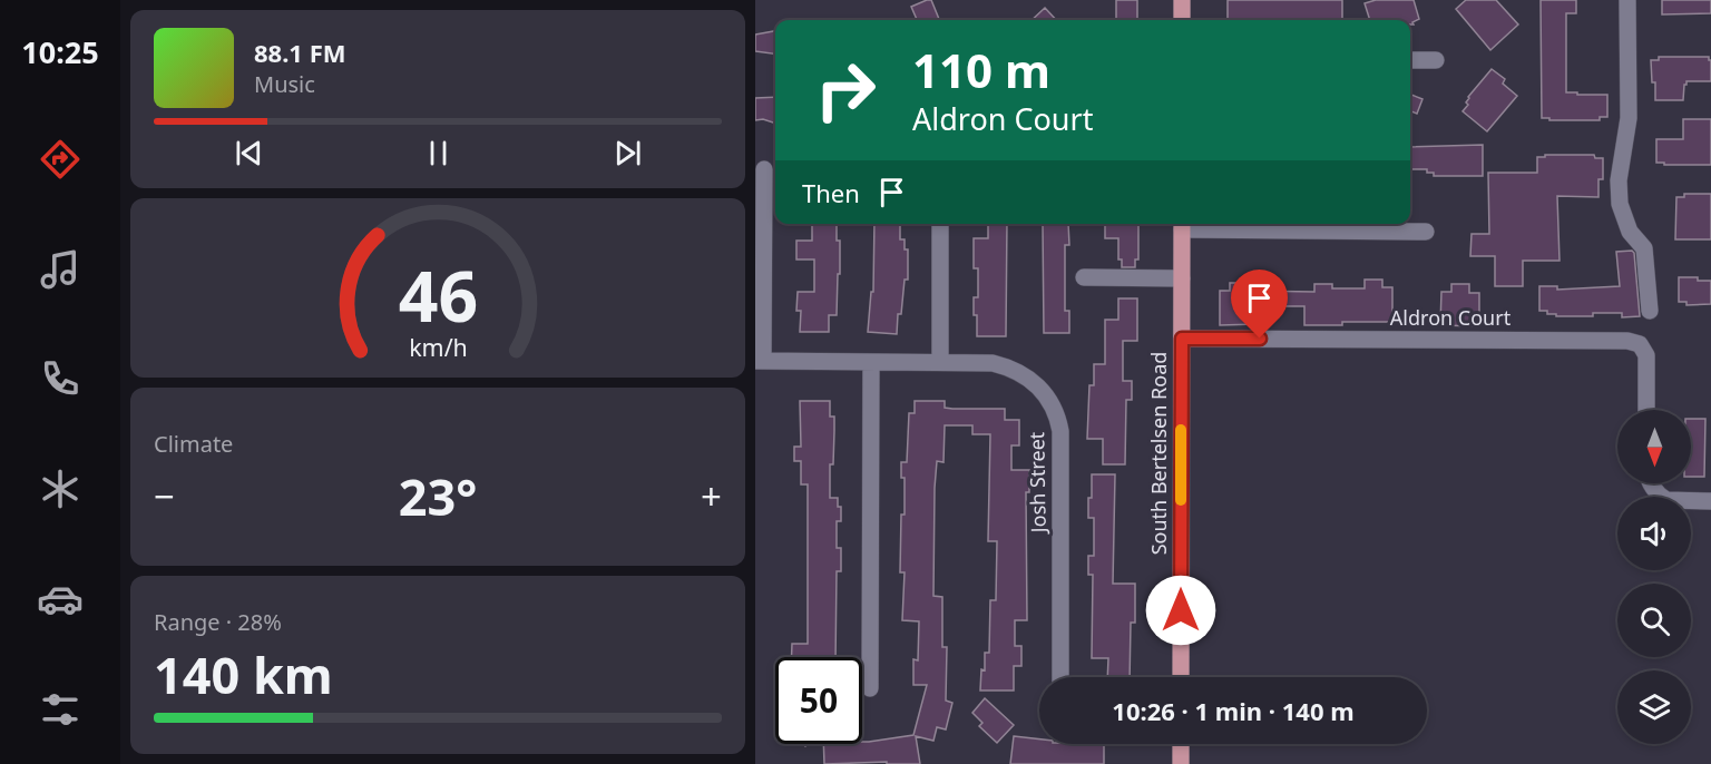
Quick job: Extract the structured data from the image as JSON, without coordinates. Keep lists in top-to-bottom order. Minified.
{"streets":{"main road":["South Bertelsen Road"],"street":["Aldron Court","Josh Street"]},"crossings":[["Aldron Court","South Bertelsen Road"]],"north":"bottom","page":{"tabs":"10:25","turn":["110 m","Aldron Court"],"song":["88.1 FM","Music"],"then":"Then","tile":["Climate",["Range · 28%","140 km"]],"heat":["−","23°","+"],"limit":"50","trip":"10:26 · 1 min · 140 m","gauge":["46","km/h"]}}
